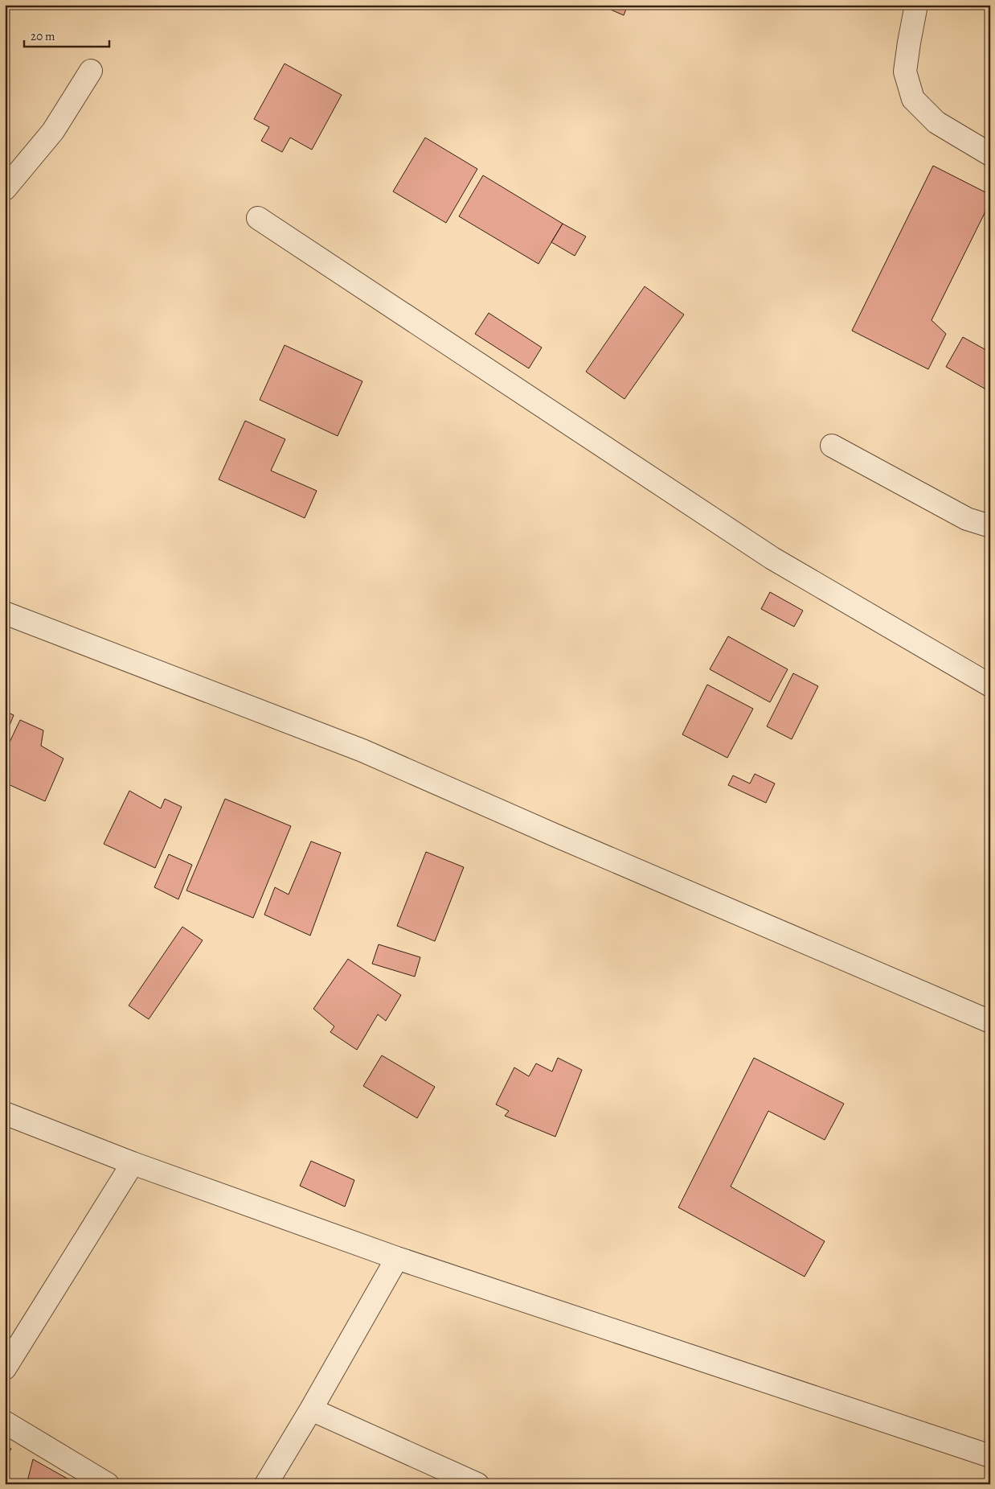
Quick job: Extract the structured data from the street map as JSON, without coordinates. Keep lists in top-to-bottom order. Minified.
{"scale_bar":"20 m"}
